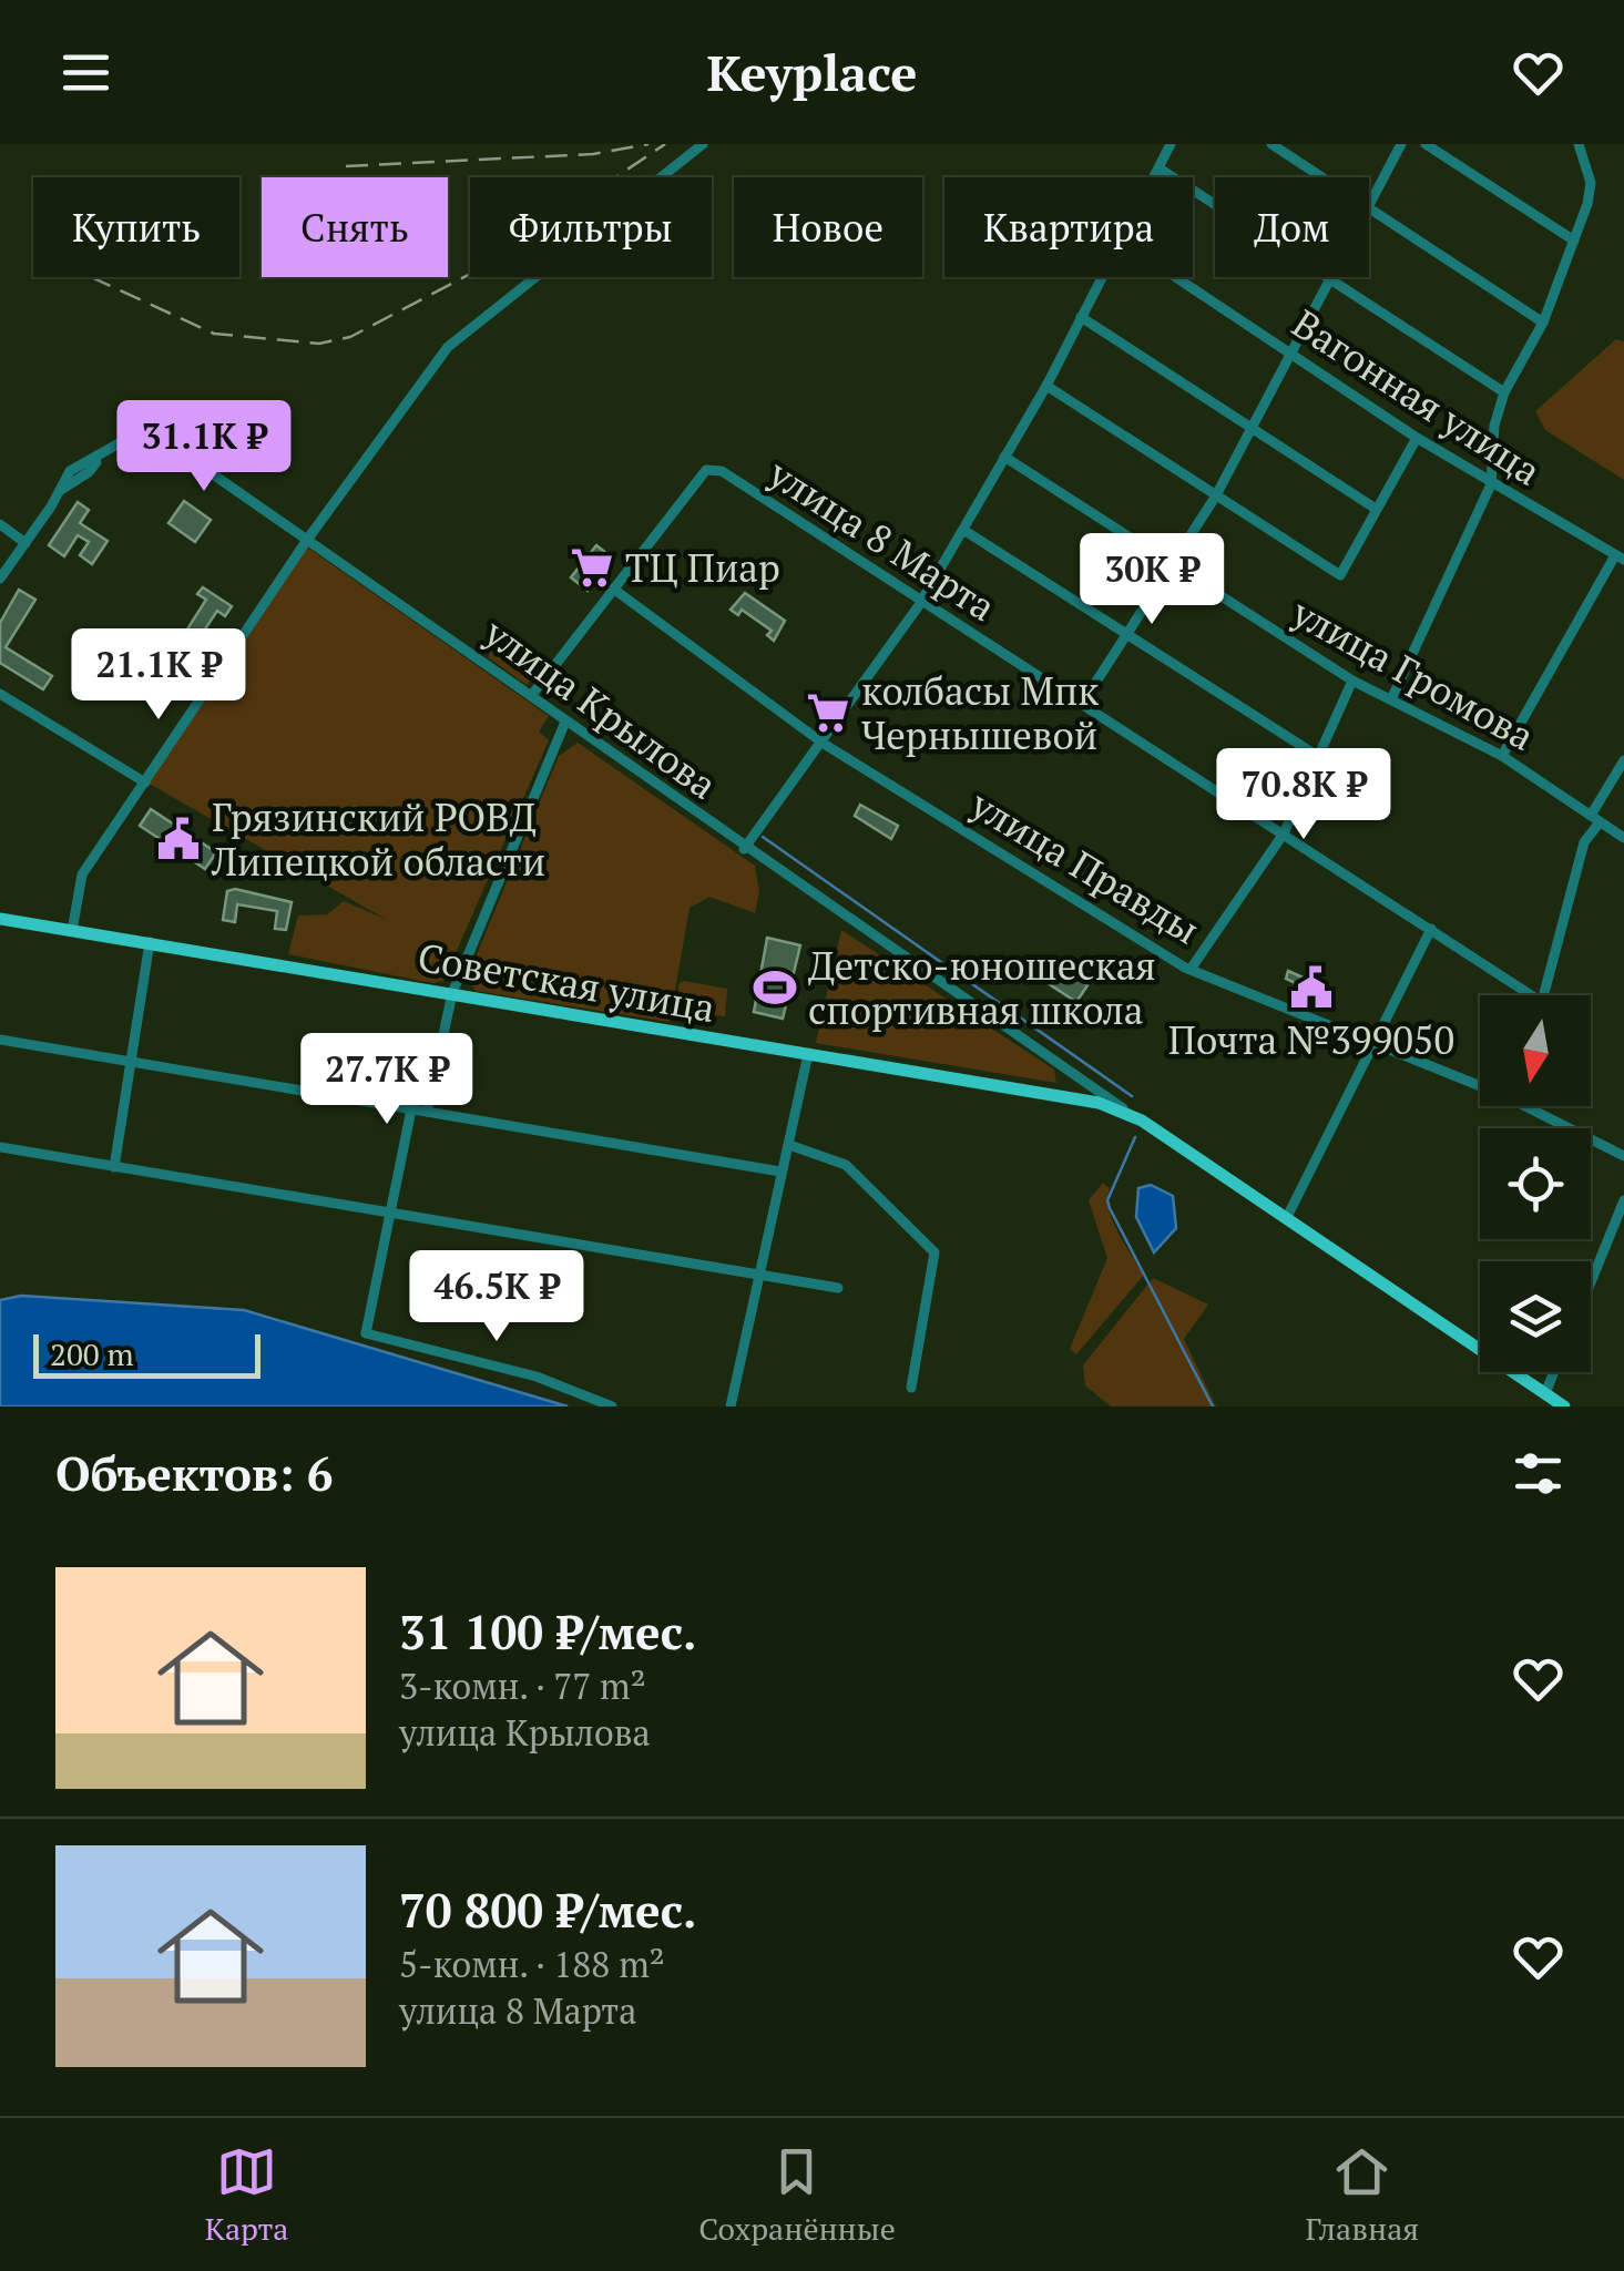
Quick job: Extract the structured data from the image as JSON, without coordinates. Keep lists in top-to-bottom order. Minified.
{"streets":{"main road":["Советская улица"],"street":["Вагонная улица","улица 8 Марта","улица Громова","улица Крылова","улица Правды"]},"crossings":[["улица 8 Марта","улица Крылова"],["улица 8 Марта","улица Правды"],["улица Крылова","Советская улица"]],"places":{"supermarket":["ТЦ Пиар","колбасы Мпк Чернышевой"],"public building":["Грязинский РОВД Липецкой области","Почта №399050"],"sports":["Детско-юношеская спортивная школа"]},"scale_bar":"200 m","north":"bottom","page":{"header":"Keyplace","chip":["Купить","Снять","Фильтры","Новое","Квартира","Дом"],"price":["31.1K ₽","30K ₽","21.1K ₽","70.8K ₽","27.7K ₽","46.5K ₽"],"scale":"200 m","heading":"Объектов: 6","list":[{"name":"31 100 ₽/мес.","note":"3-комн. · 77 m² · улица Крылова"},{"name":"70 800 ₽/мес.","note":"5-комн. · 188 m² · улица 8 Марта"}],"tabs":["Карта","Сохранённые","Главная"]}}
